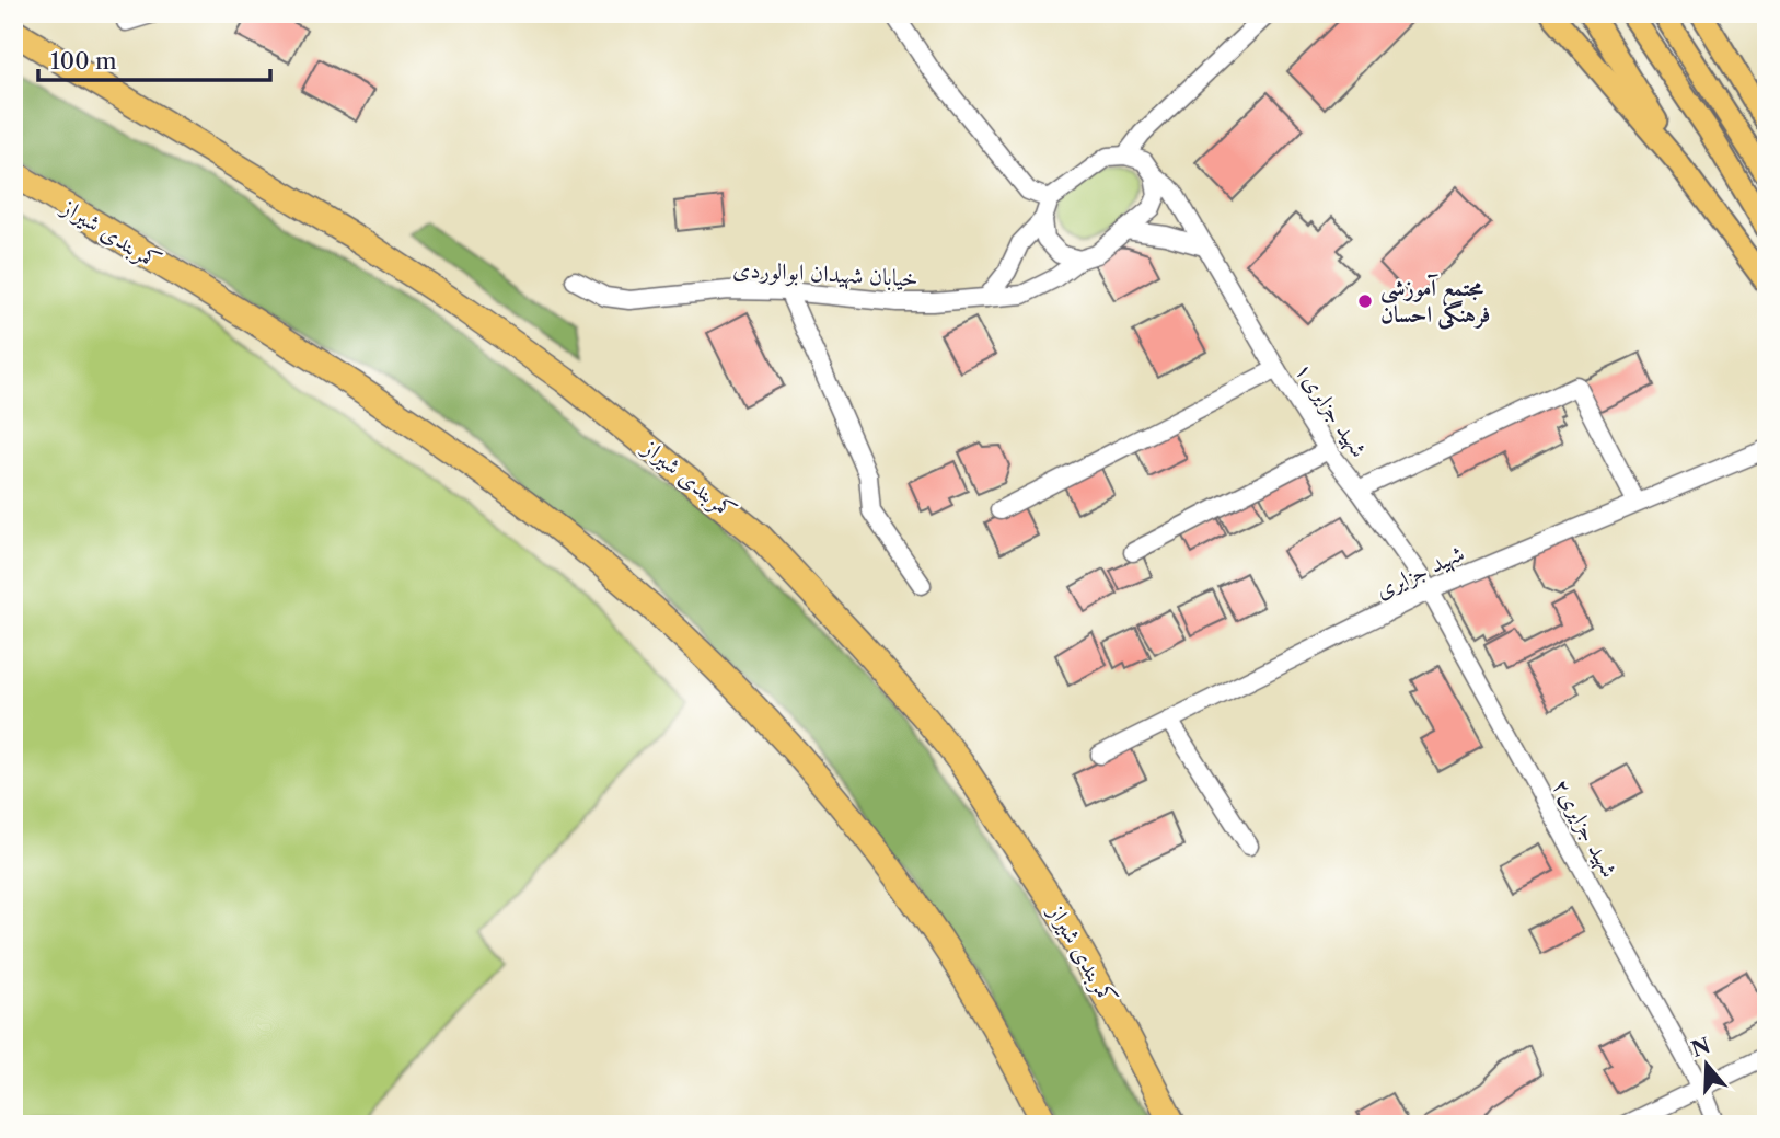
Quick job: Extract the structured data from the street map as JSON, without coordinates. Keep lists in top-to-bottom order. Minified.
{"streets":{"highway":["کمربندی شیراز"],"street":["خیابان شهیدان ابوالوردی","شهید جزایری۱","شهید جزایری","شهید جزایری۲"]},"crossings":[["خیابان شهیدان ابوالوردی","شهید جزایری۱"],["شهید جزایری۱","شهید جزایری"],["شهید جزایری۱","شهید جزایری۲"],["شهید جزایری","شهید جزایری۲"]],"places":["مجتمع آموزشی فرهنگی احسان"],"scale_bar":"100 m","north":"top"}
